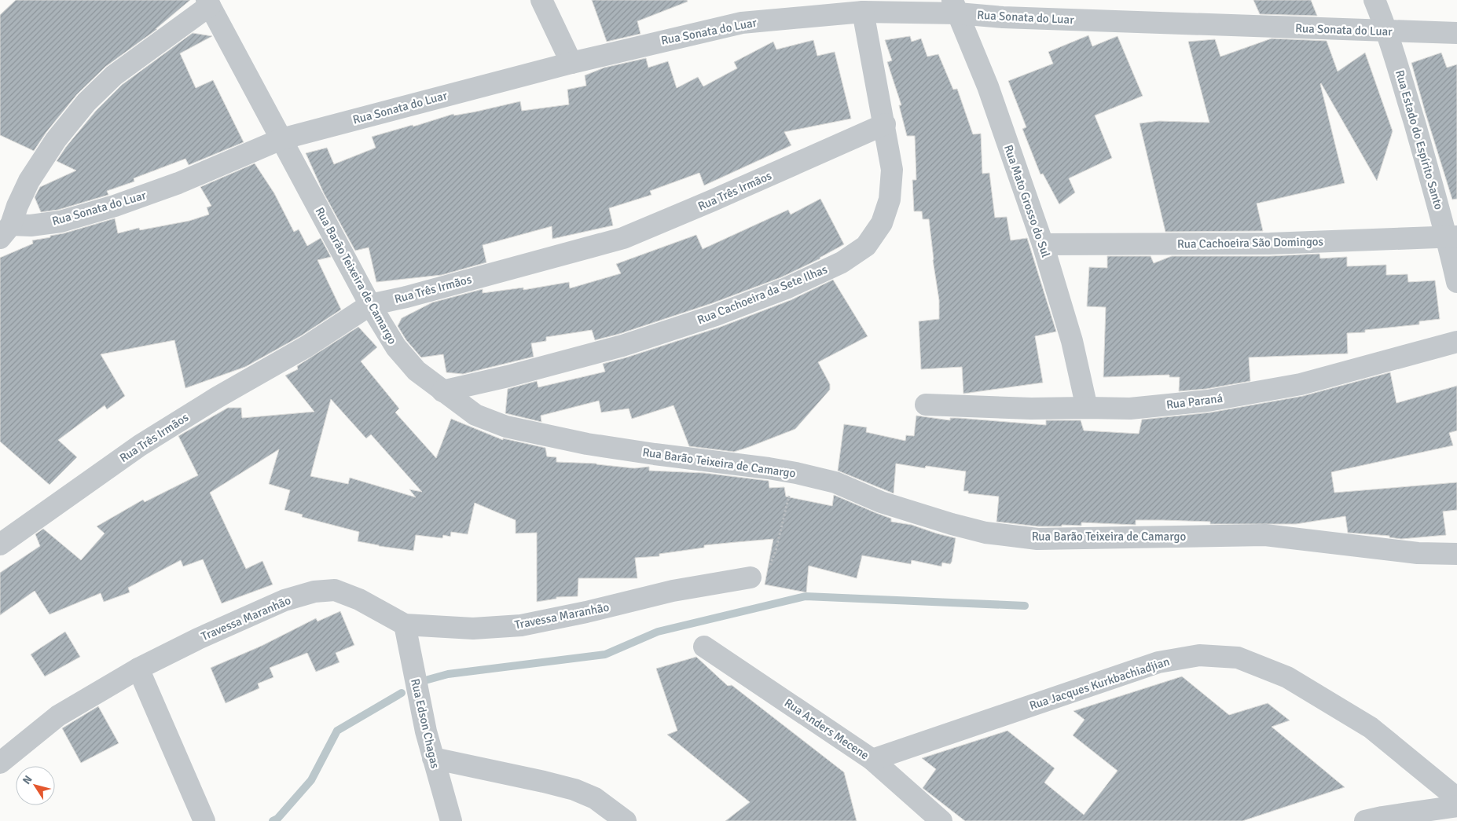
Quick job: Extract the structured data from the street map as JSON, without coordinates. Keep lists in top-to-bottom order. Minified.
{"streets":{"street":["Rua Sonata do Luar","Rua Estado do Espírito Santo","Rua Três Irmãos","Rua Mato Grosso do Sul","Rua Cachoeira São Domingos","Rua Barão Teixeira de Camargo","Rua Cachoeira da Sete Ilhas","Rua Paraná","Travessa Maranhão","Rua Jacques Kurkbachiadjian","Rua Edson Chagas","Rua Anders Mecene"]},"crossings":[["Rua Sonata do Luar","Rua Estado do Espírito Santo"],["Rua Sonata do Luar","Rua Mato Grosso do Sul"],["Rua Sonata do Luar","Rua Barão Teixeira de Camargo"],["Rua Sonata do Luar","Rua Cachoeira da Sete Ilhas"],["Rua Estado do Espírito Santo","Rua Cachoeira São Domingos"],["Rua Três Irmãos","Rua Barão Teixeira de Camargo"],["Rua Três Irmãos","Rua Cachoeira da Sete Ilhas"],["Rua Mato Grosso do Sul","Rua Cachoeira São Domingos"],["Rua Mato Grosso do Sul","Rua Paraná"],["Rua Barão Teixeira de Camargo","Rua Cachoeira da Sete Ilhas"],["Travessa Maranhão","Rua Edson Chagas"],["Rua Jacques Kurkbachiadjian","Rua Anders Mecene"]],"north":"top left"}
